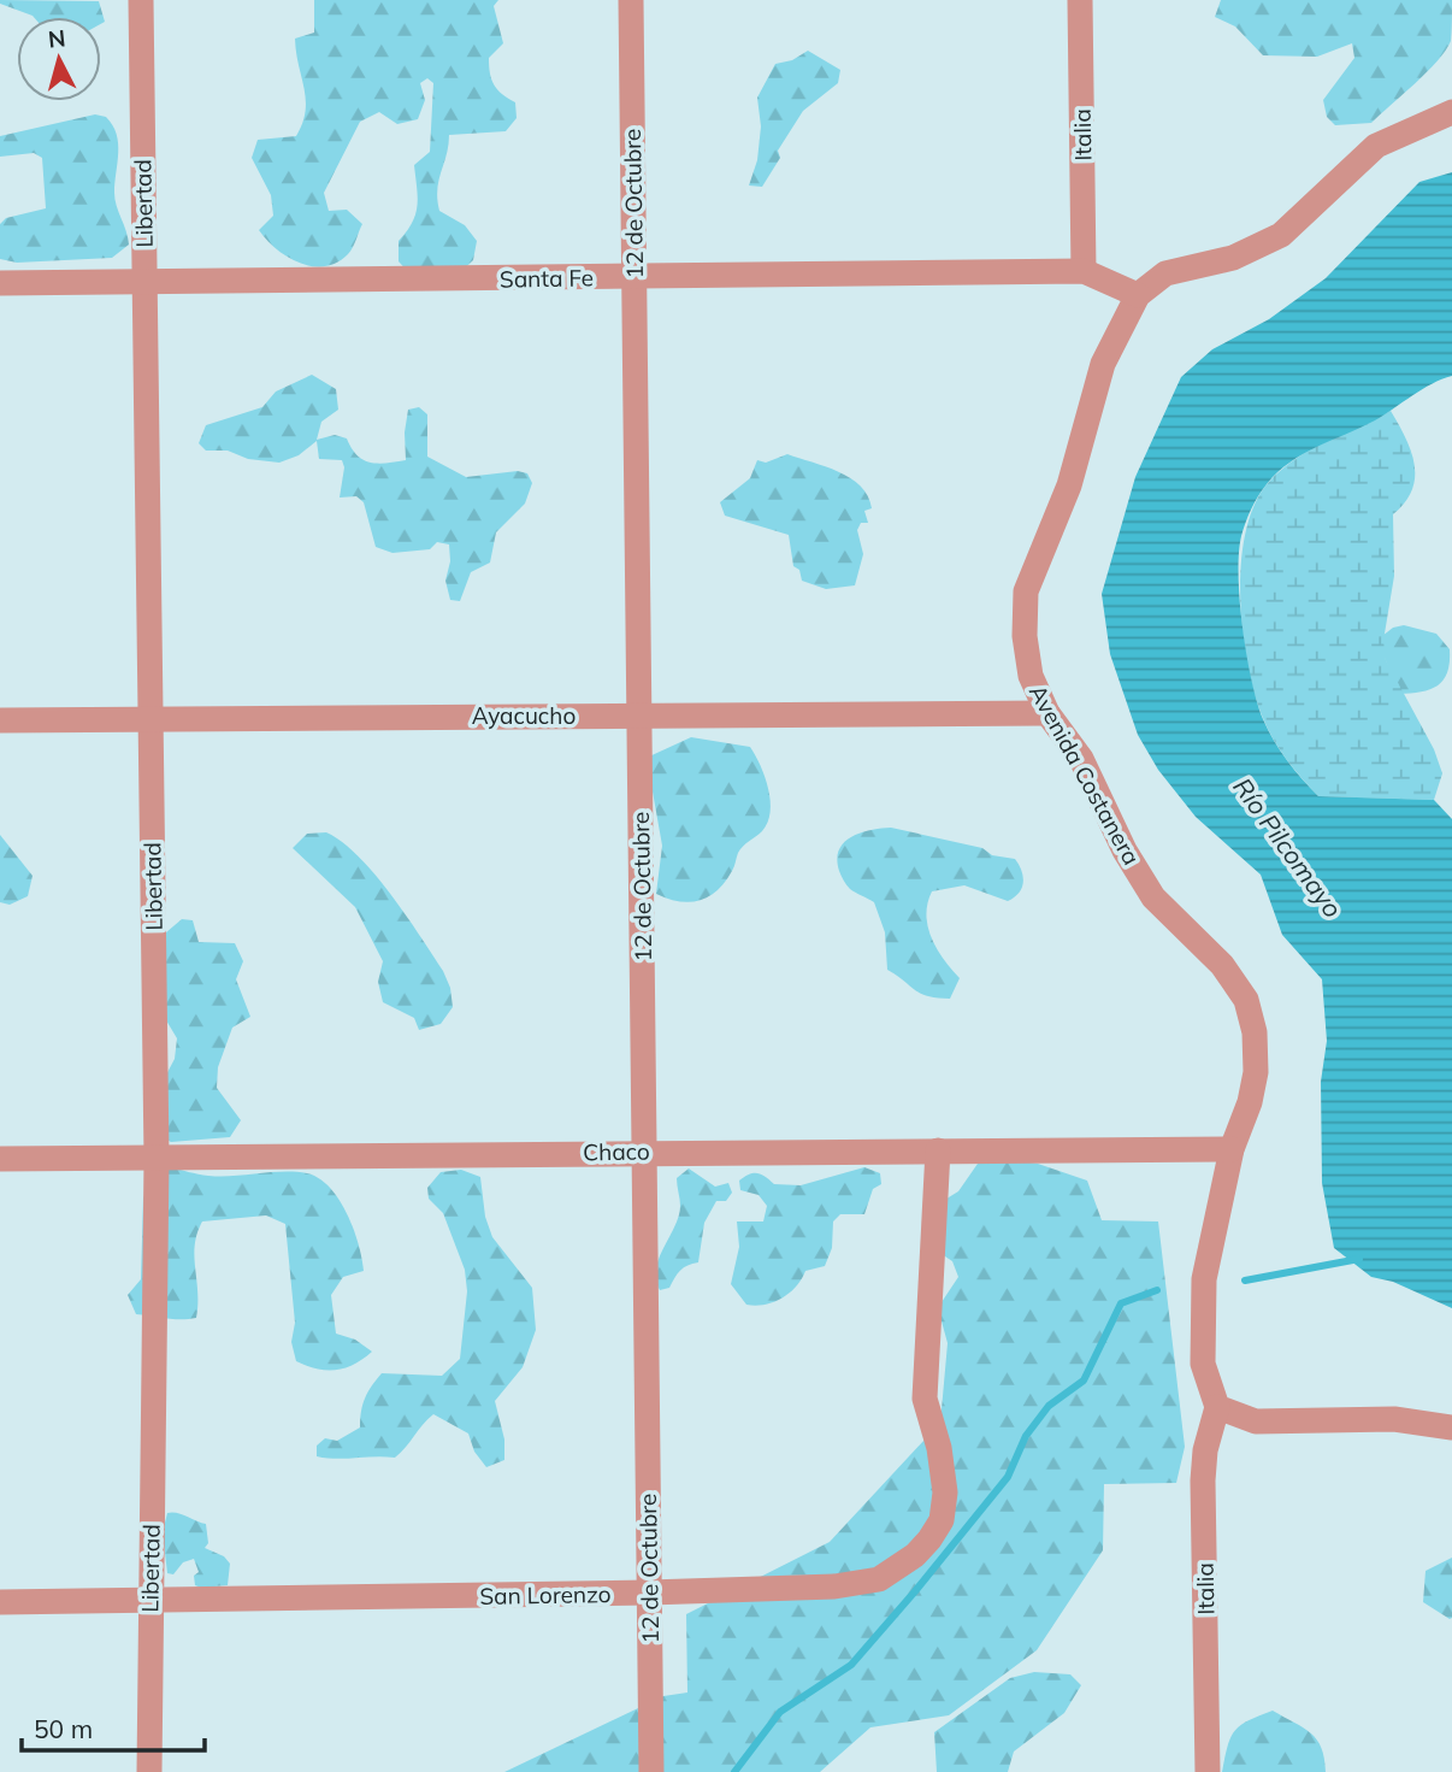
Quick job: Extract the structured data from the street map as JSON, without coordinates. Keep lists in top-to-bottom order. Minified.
{"streets":{"street":["Italia","Libertad","12 de Octubre","Santa Fe","Ayacucho","Avenida Costanera","Chaco","San Lorenzo"]},"crossings":[["Italia","Santa Fe"],["Italia","Avenida Costanera"],["Libertad","Santa Fe"],["Libertad","Ayacucho"],["Libertad","Chaco"],["Libertad","San Lorenzo"],["12 de Octubre","Santa Fe"],["12 de Octubre","Ayacucho"],["12 de Octubre","Chaco"],["12 de Octubre","San Lorenzo"],["Santa Fe","Avenida Costanera"],["Ayacucho","Avenida Costanera"],["Avenida Costanera","Chaco"],["Chaco","San Lorenzo"]],"water":["Río Pilcomayo"],"scale_bar":"50 m","north":"top"}
